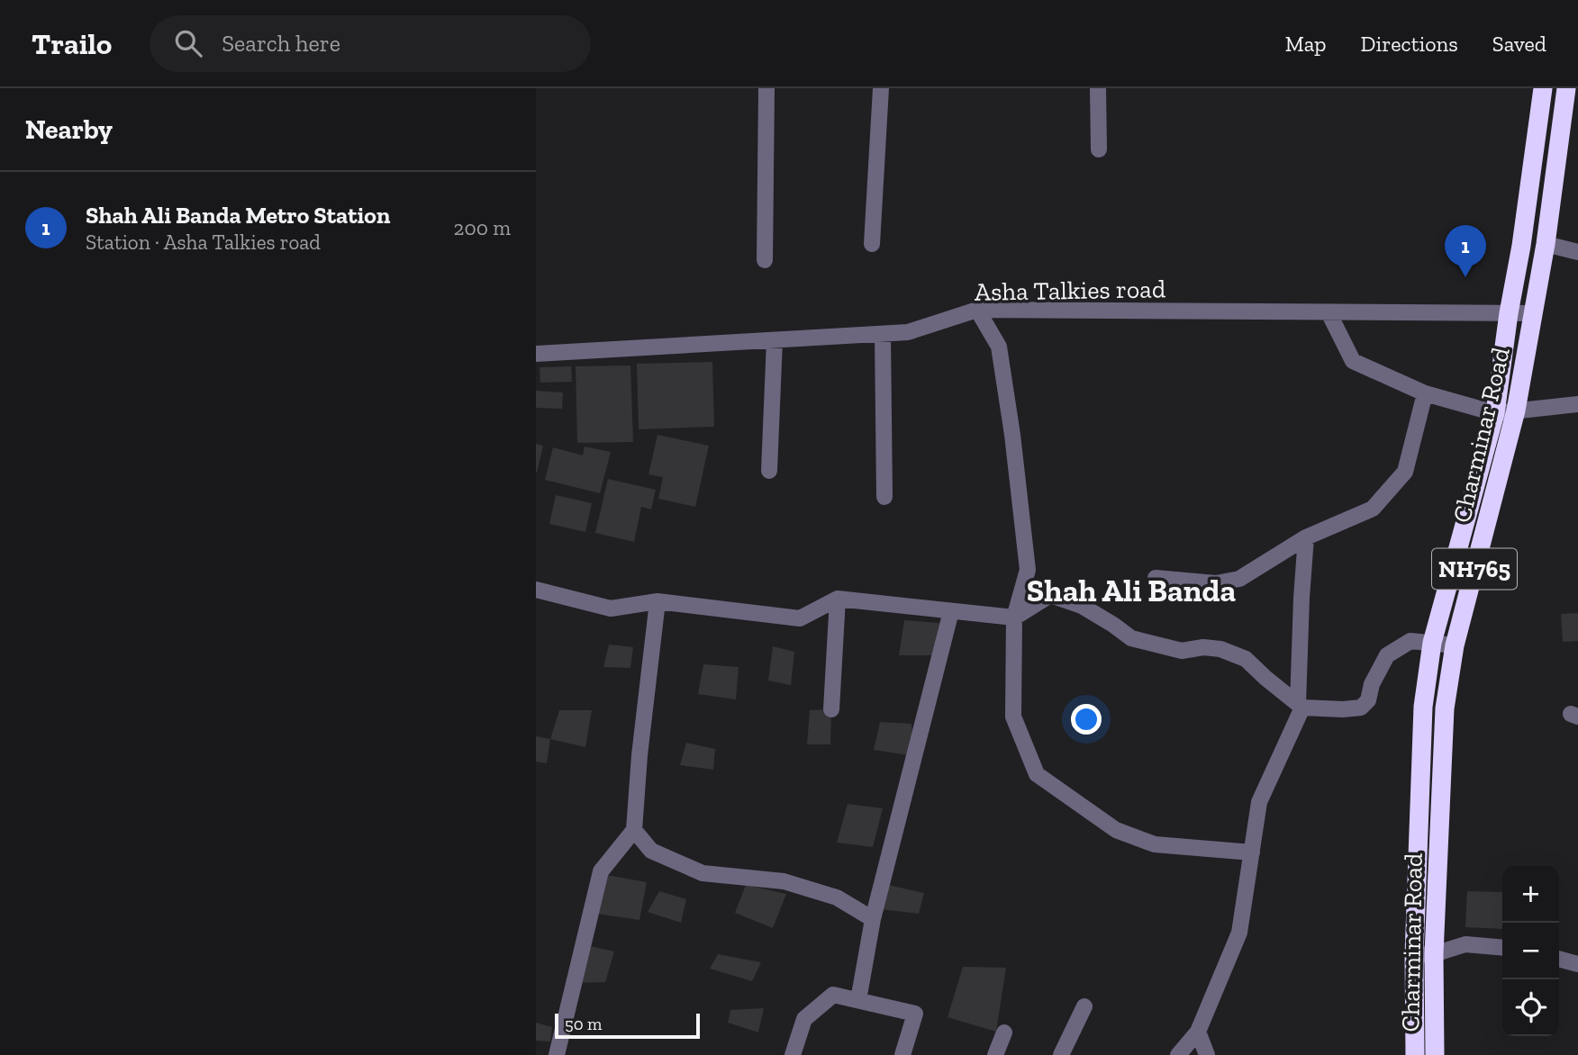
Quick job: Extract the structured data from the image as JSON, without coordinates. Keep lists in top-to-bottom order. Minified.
{"streets":{"highway":["Charminar Road","NH765"],"street":["Asha Talkies road"]},"crossings":[["Asha Talkies road","Charminar Road"]],"districts":["Shah Ali Banda"],"scale_bar":"50 m","page":{"header":"Trailo","search":"Search here","nav":["Map","Directions","Saved"],"heading":"Nearby","list":[{"mark":"1","name":"Shah Ali Banda Metro Station","note":"Station · Asha Talkies road","value":"200 m"}],"pins":"1","map_buttons":["+","−"],"scale":"50 m"}}
